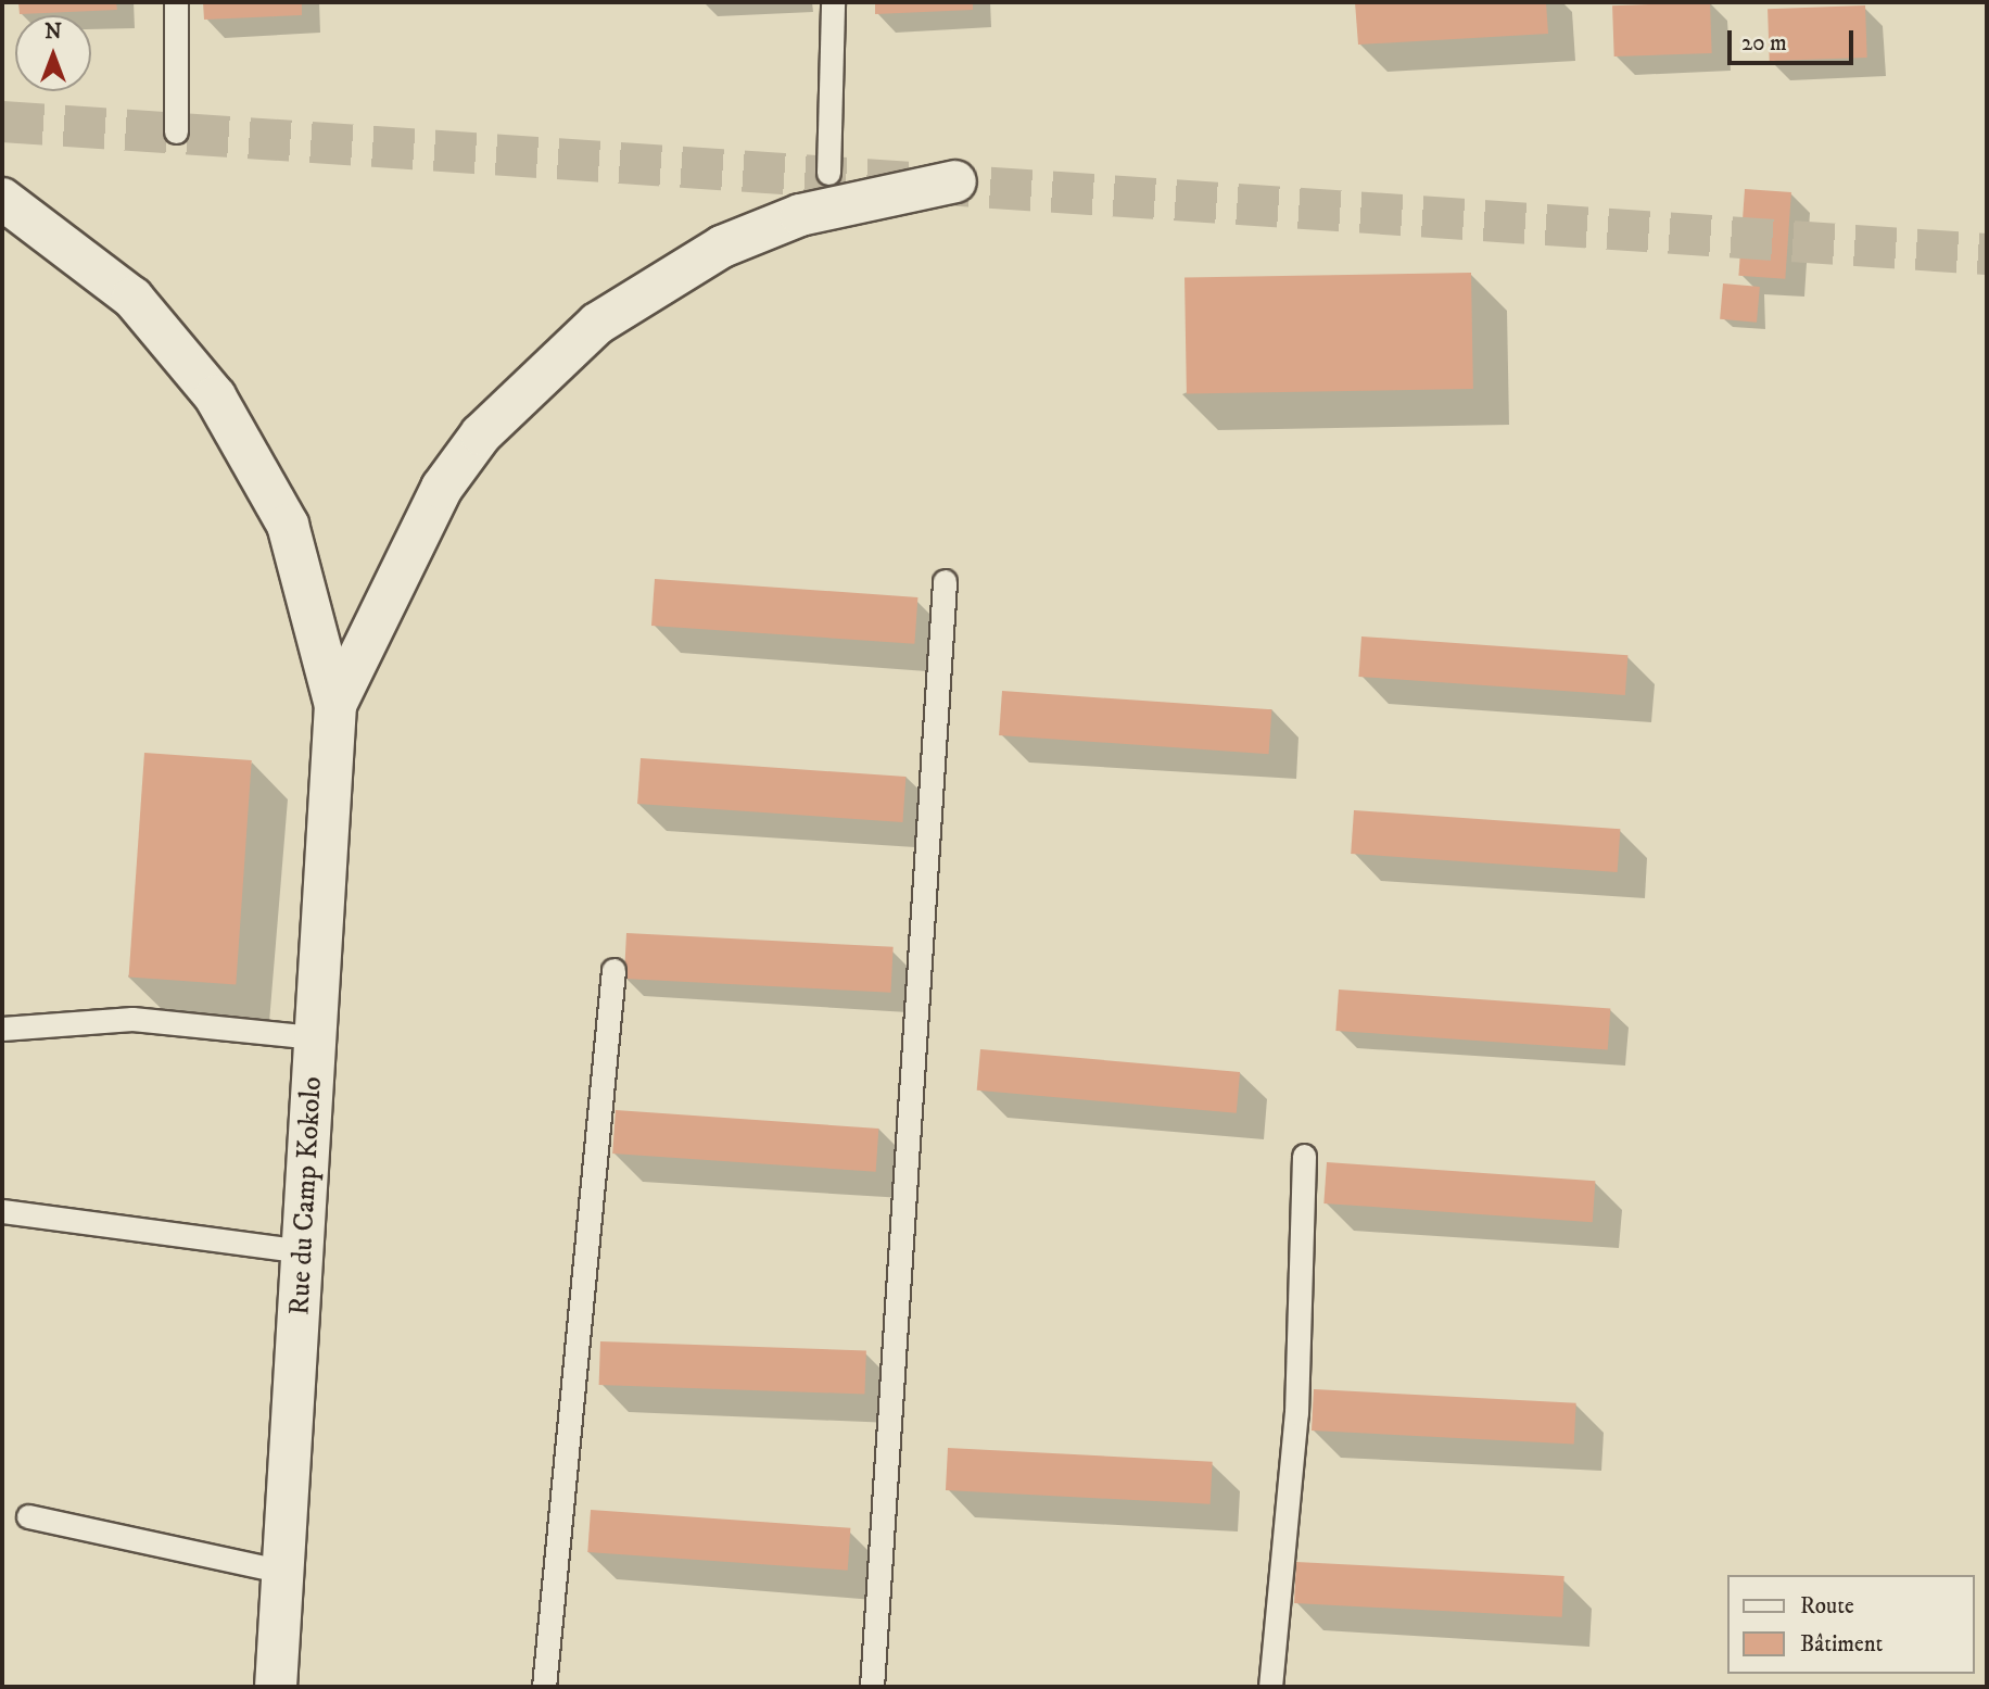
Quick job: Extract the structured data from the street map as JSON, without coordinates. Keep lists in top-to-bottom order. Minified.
{"streets":{"street":["Rue du Camp Kokolo"]},"legend":["Route","Bâtiment"],"scale_bar":"20 m","north":"top"}
